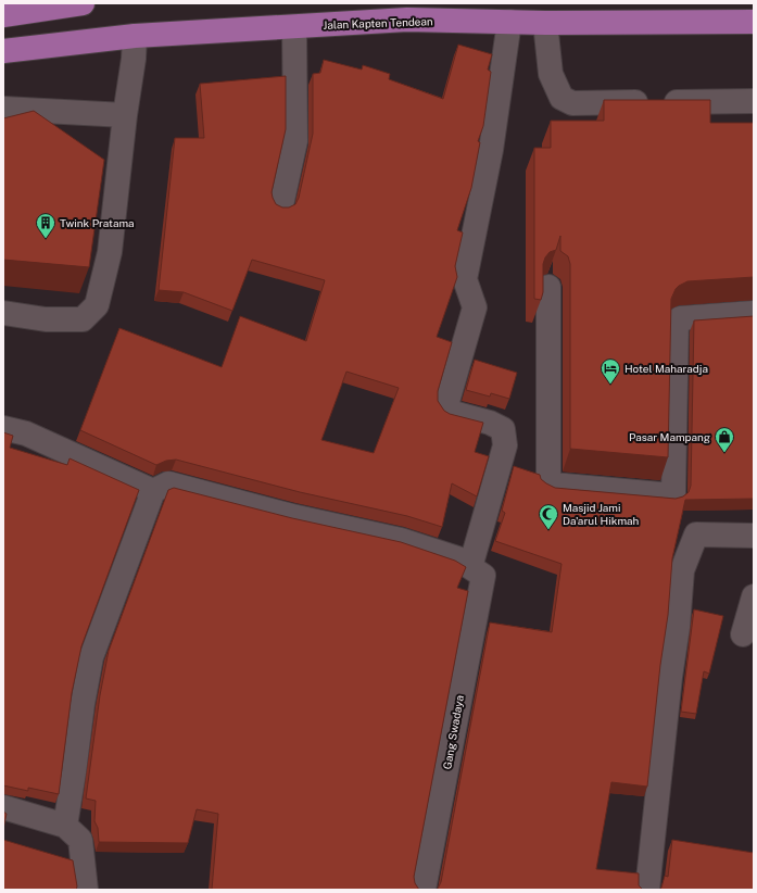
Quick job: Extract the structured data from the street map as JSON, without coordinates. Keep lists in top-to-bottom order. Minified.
{"streets":{"main road":["Jalan Kapten Tendean"],"street":["Gang Swadaya"]},"crossings":[["Jalan Kapten Tendean","Gang Swadaya"]],"places":{"building":["Twink Pratama"],"hotel":["Hotel Maharadja"],"shop":["Pasar Mampang"],"mosque":["Masjid Jami Da'arul Hikmah"]}}
